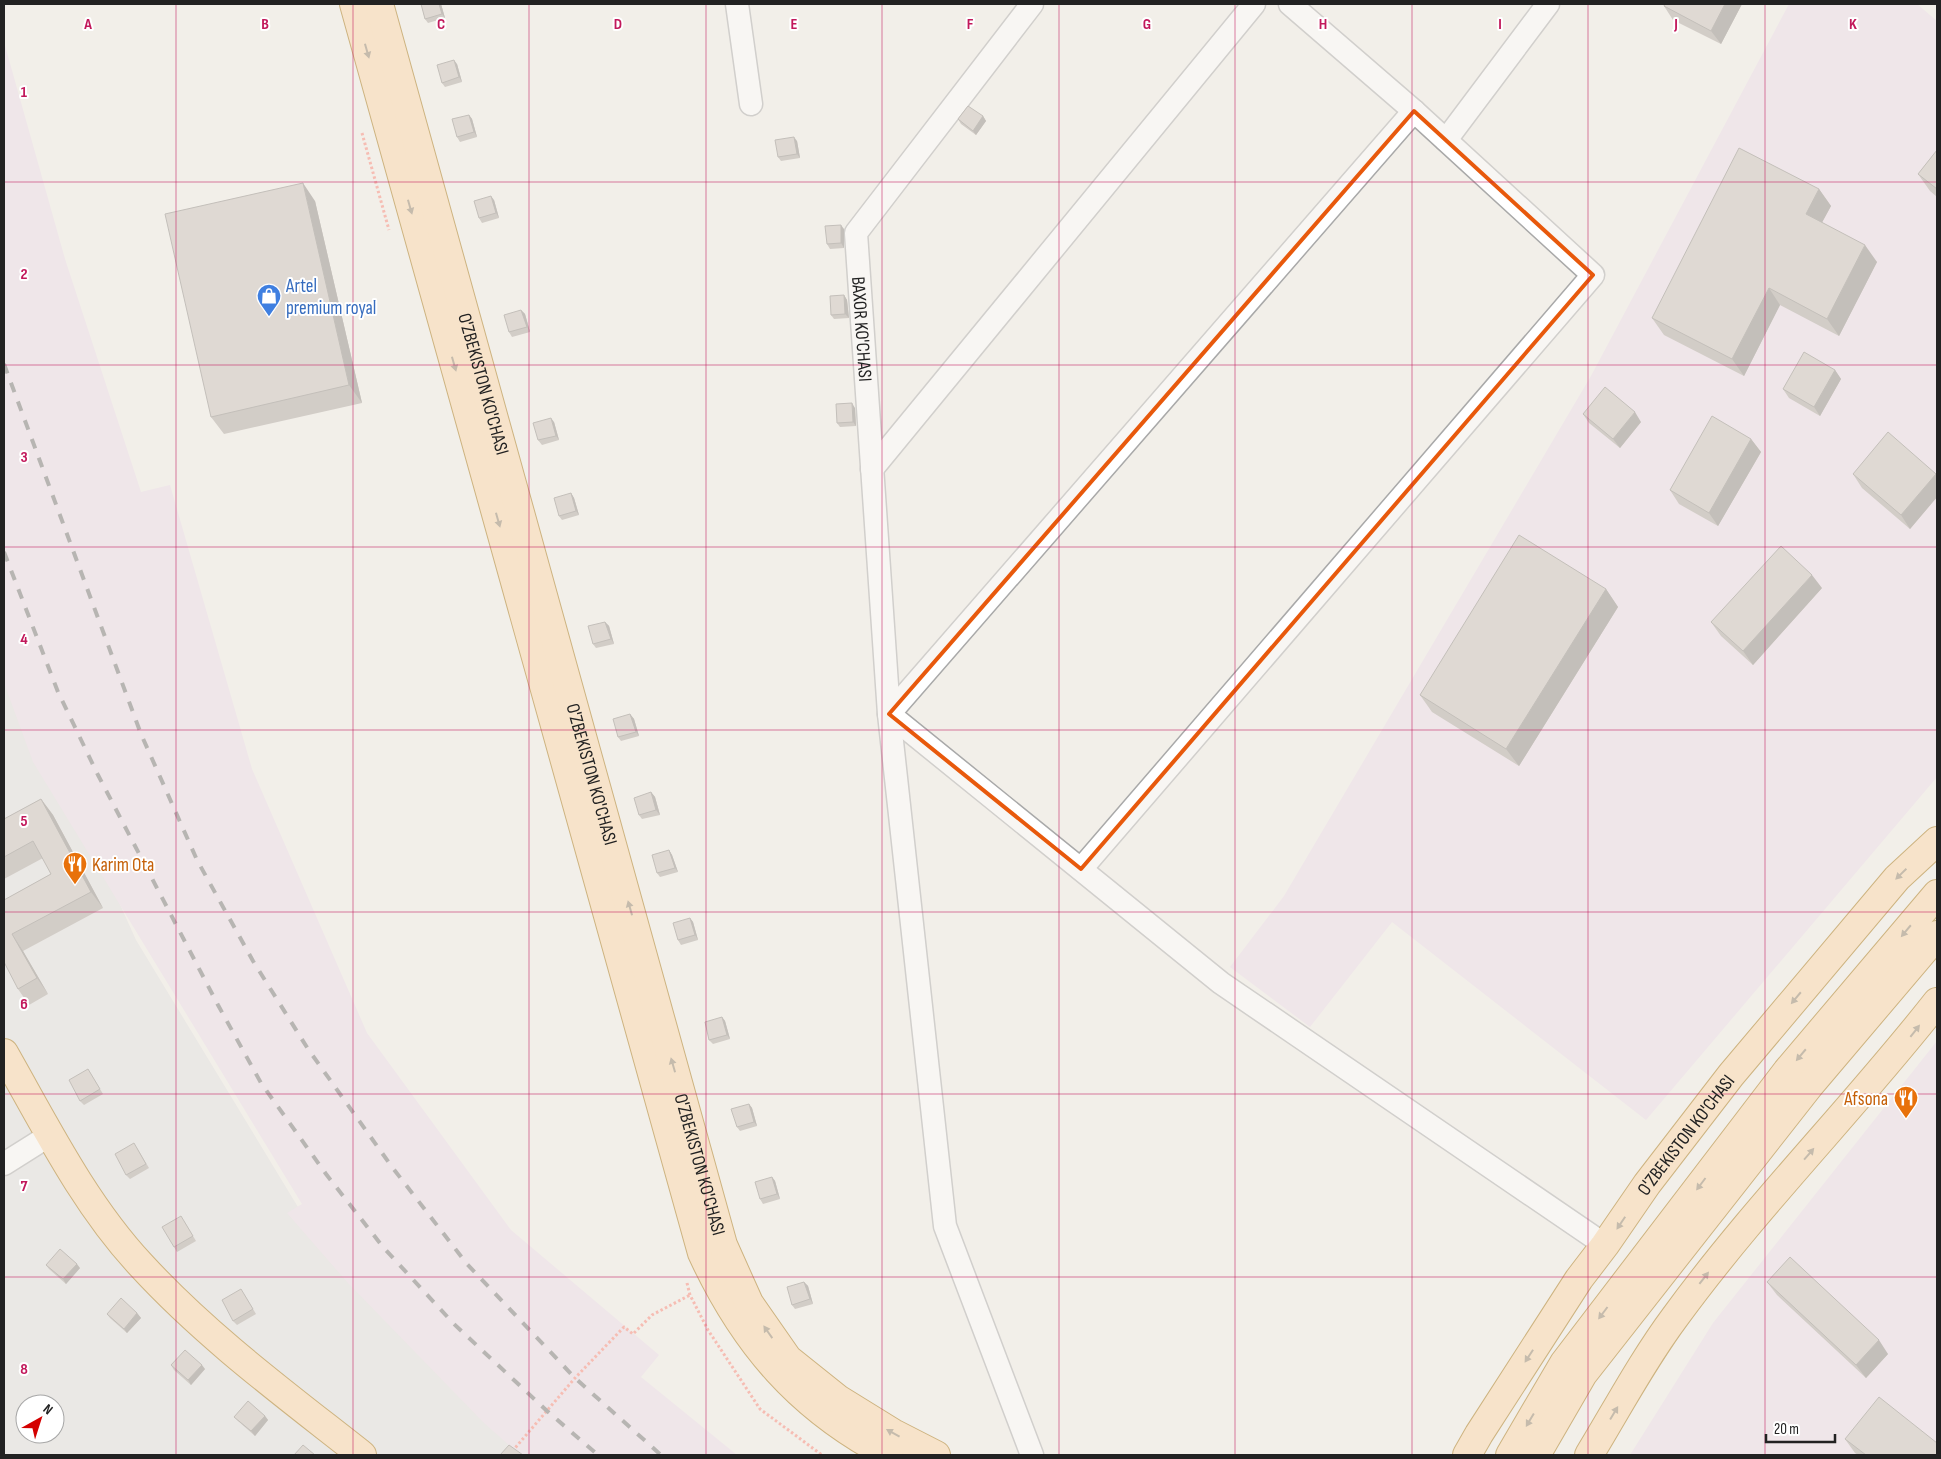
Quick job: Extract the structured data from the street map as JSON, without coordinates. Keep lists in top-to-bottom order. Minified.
{"streets":{"main road":["O'ZBEKISTON KO'CHASI"],"street":["BAXOR KO'CHASI"]},"places":{"shop":["Artel premium royal"],"restaurant":["Karim Ota","Afsona"]},"scale_bar":"20 m","north":"top right","grid":{"columns":["A","B","C","D","E","F","G","H","I","J","K"],"rows":["1","2","3","4","5","6","7","8"]}}
